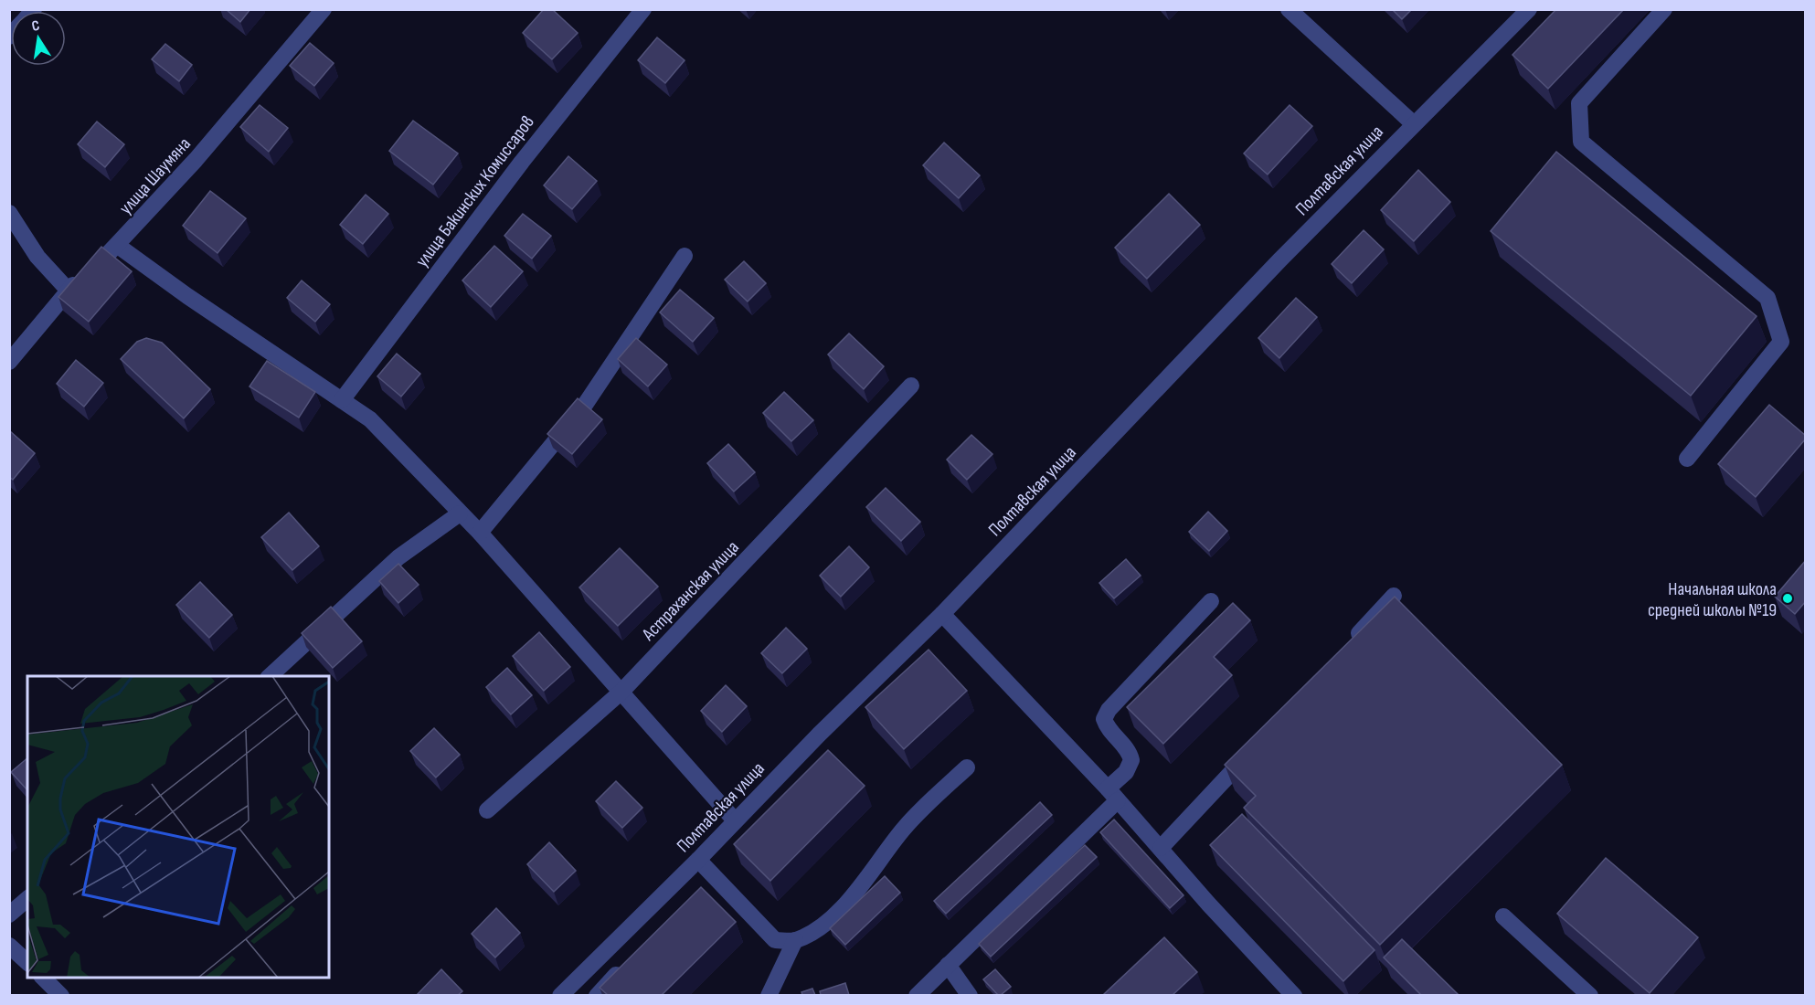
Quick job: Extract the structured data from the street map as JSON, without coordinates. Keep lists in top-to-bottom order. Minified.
{"streets":{"street":["Полтавская улица","улица Шаумяна","улица Бакинских Комиссаров","Астраханская улица"]},"places":["Начальная школа средней школы №19"],"north":"top"}
